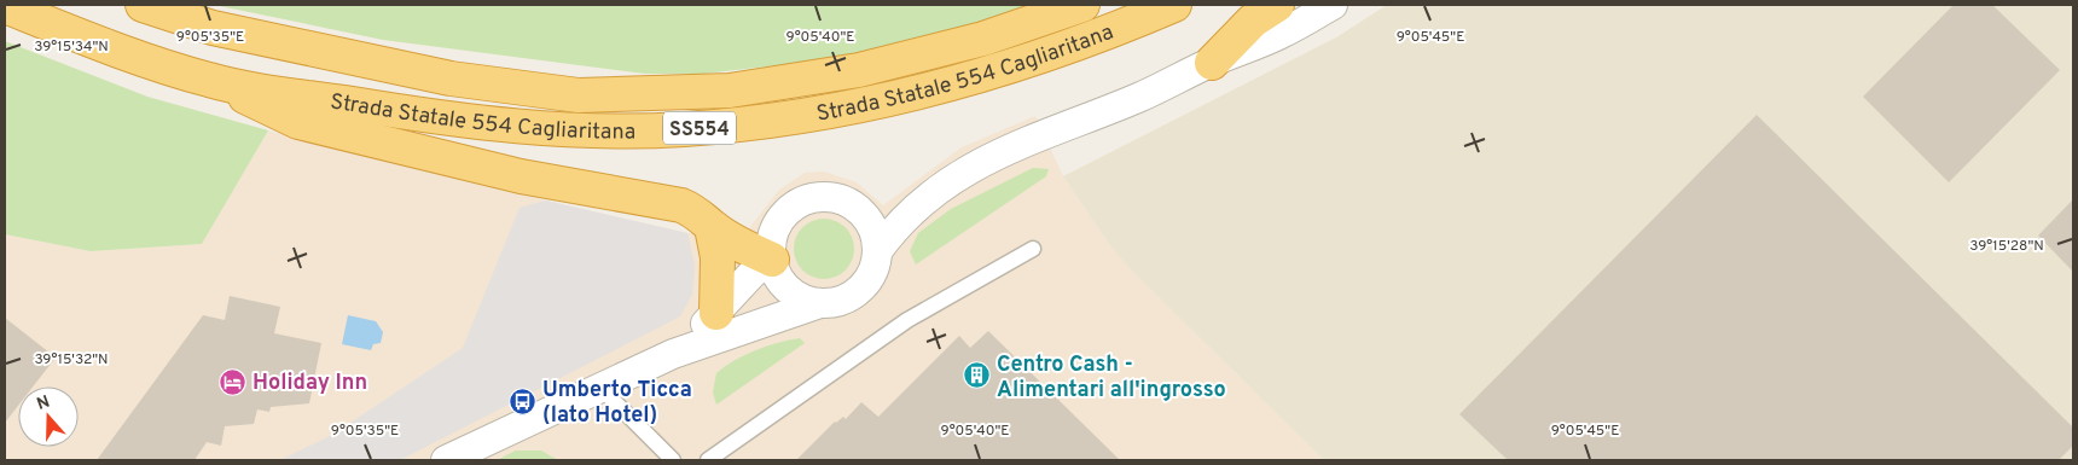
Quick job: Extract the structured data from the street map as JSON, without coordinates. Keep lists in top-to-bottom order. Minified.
{"streets":{"highway":["Strada Statale 554 Cagliaritana","SS554"]},"places":{"building":["Centro Cash - Alimentari all'ingrosso"],"hotel":["Holiday Inn"],"bus stop":["Umberto Ticca (lato Hotel)"]},"north":"top","coordinates":["9°05'35\"E","9°05'40\"E","9°05'45\"E","39°15'34\"N","39°15'28\"N","39°15'32\"N"]}
